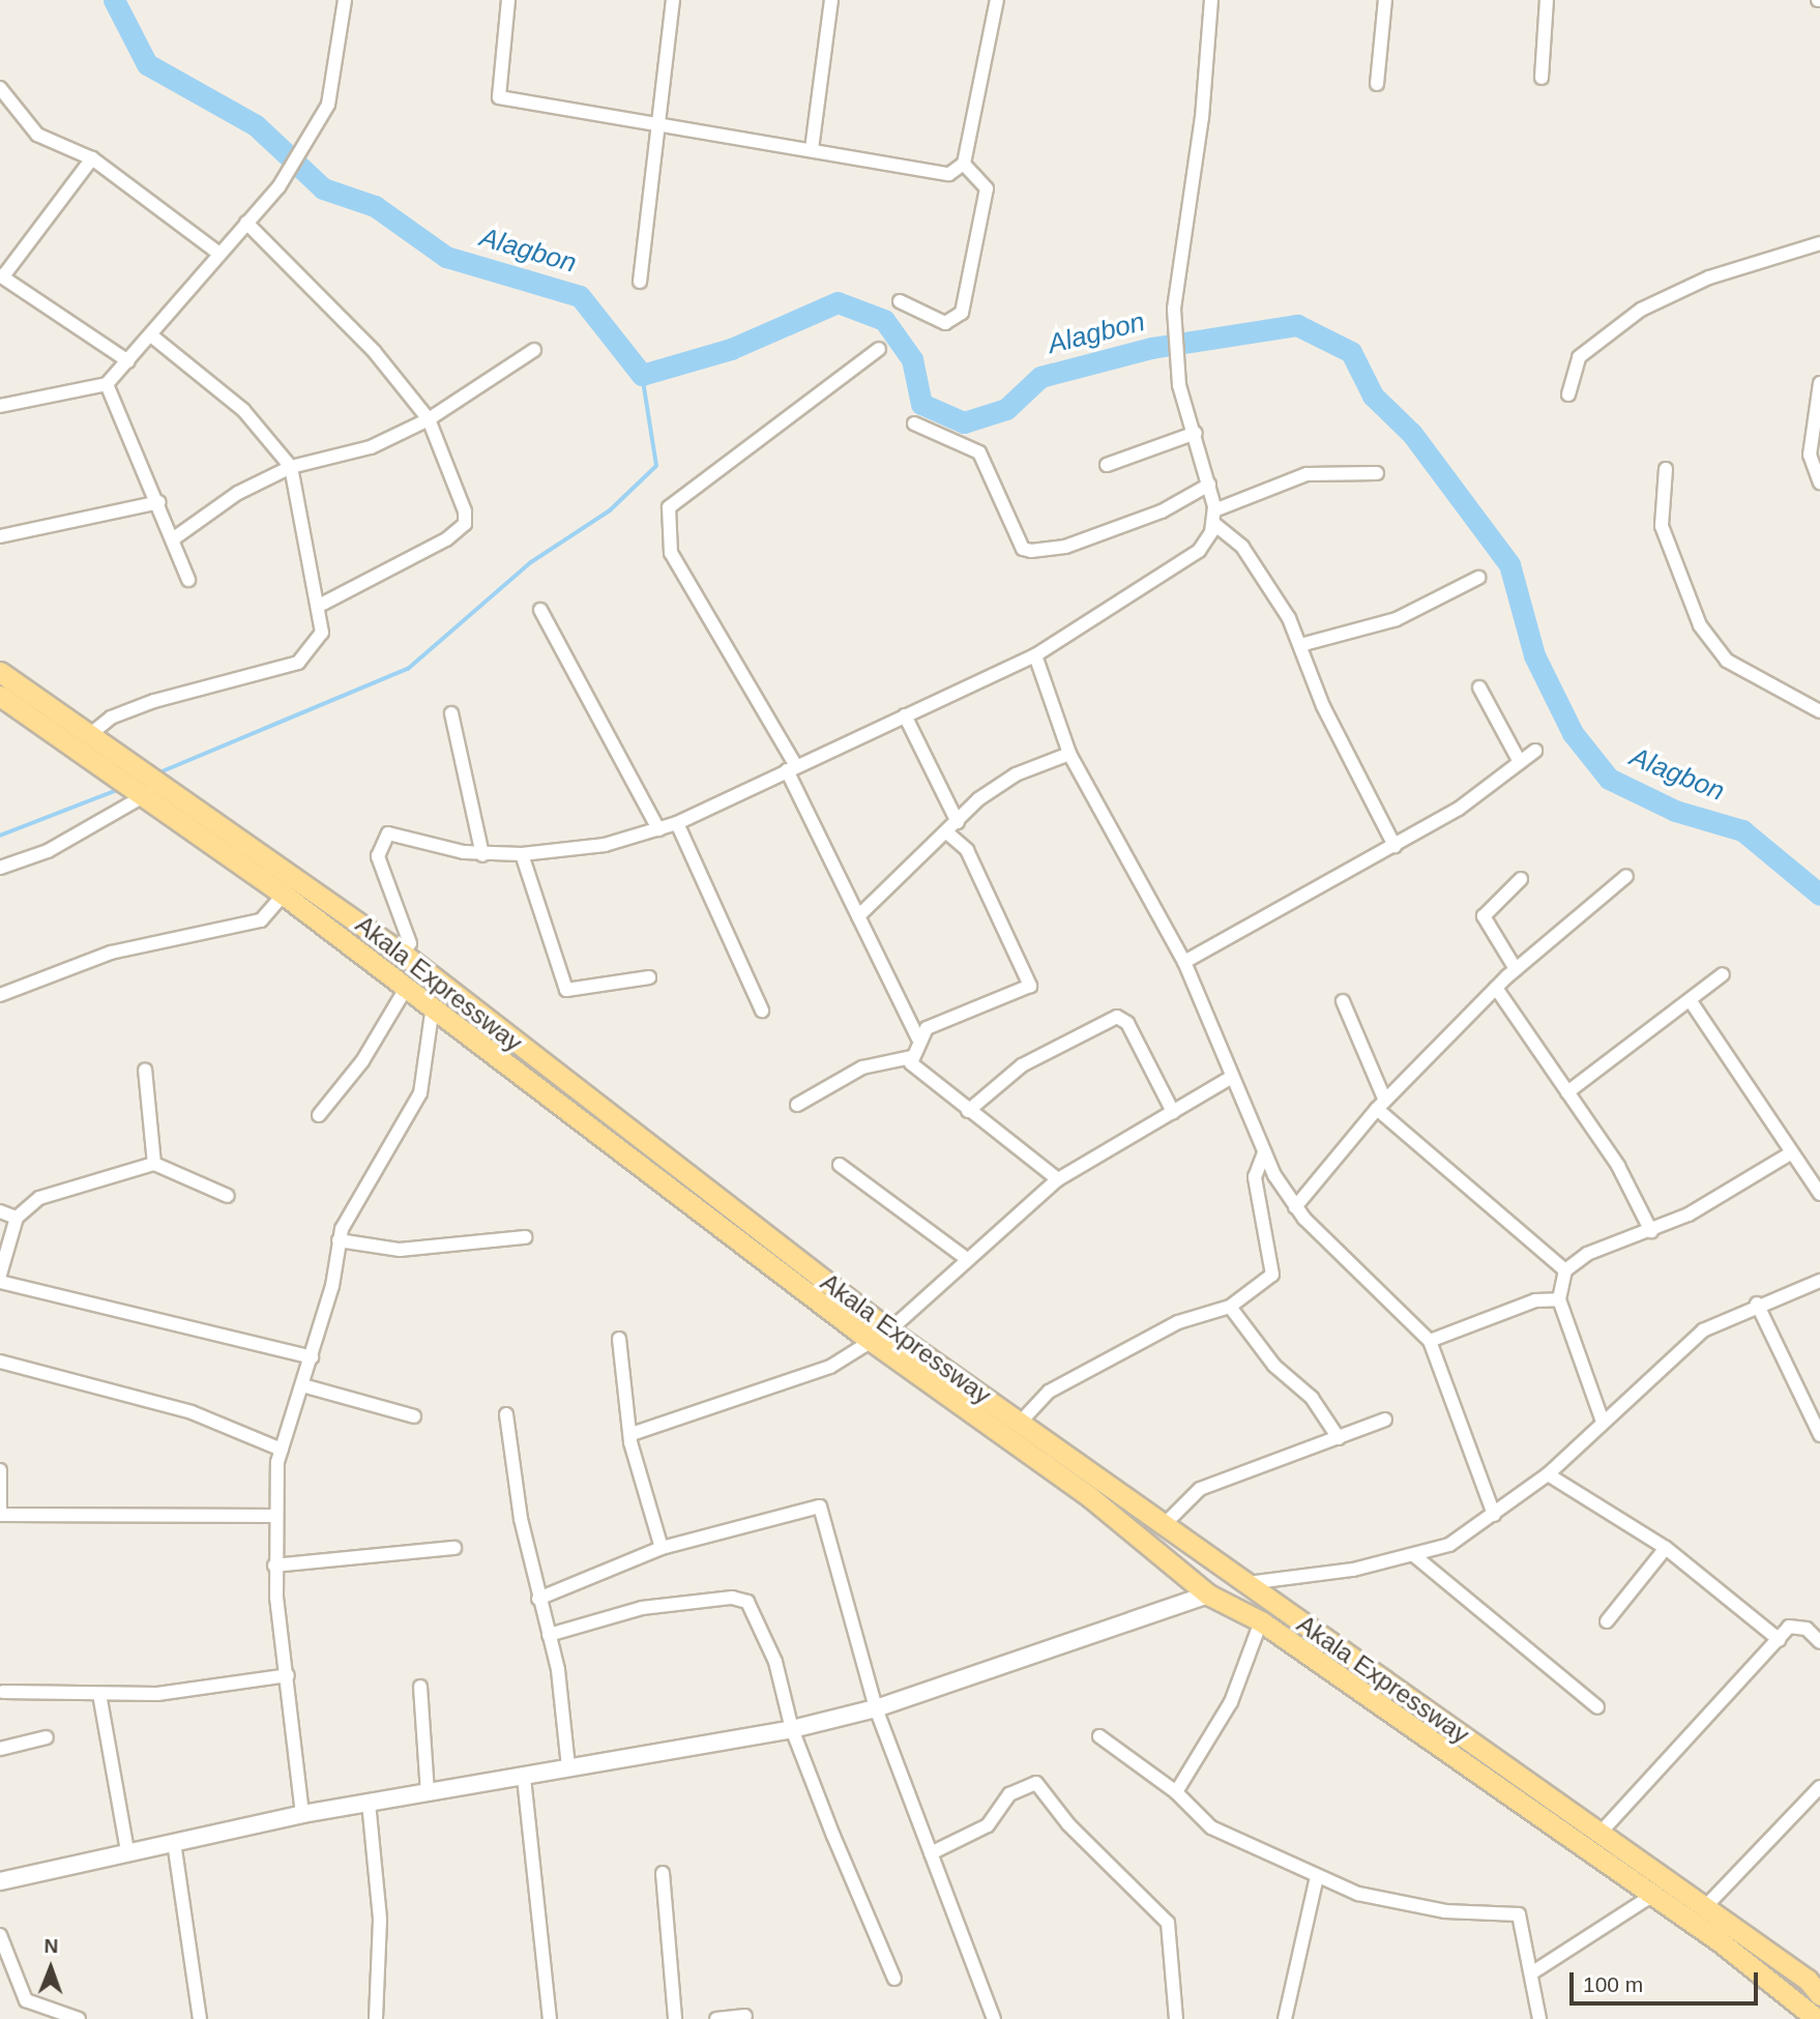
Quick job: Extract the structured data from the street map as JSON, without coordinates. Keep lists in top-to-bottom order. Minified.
{"streets":{"main road":["Akala Expressway"]},"water":["Alagbon"],"scale_bar":"100 m","north":"top"}
